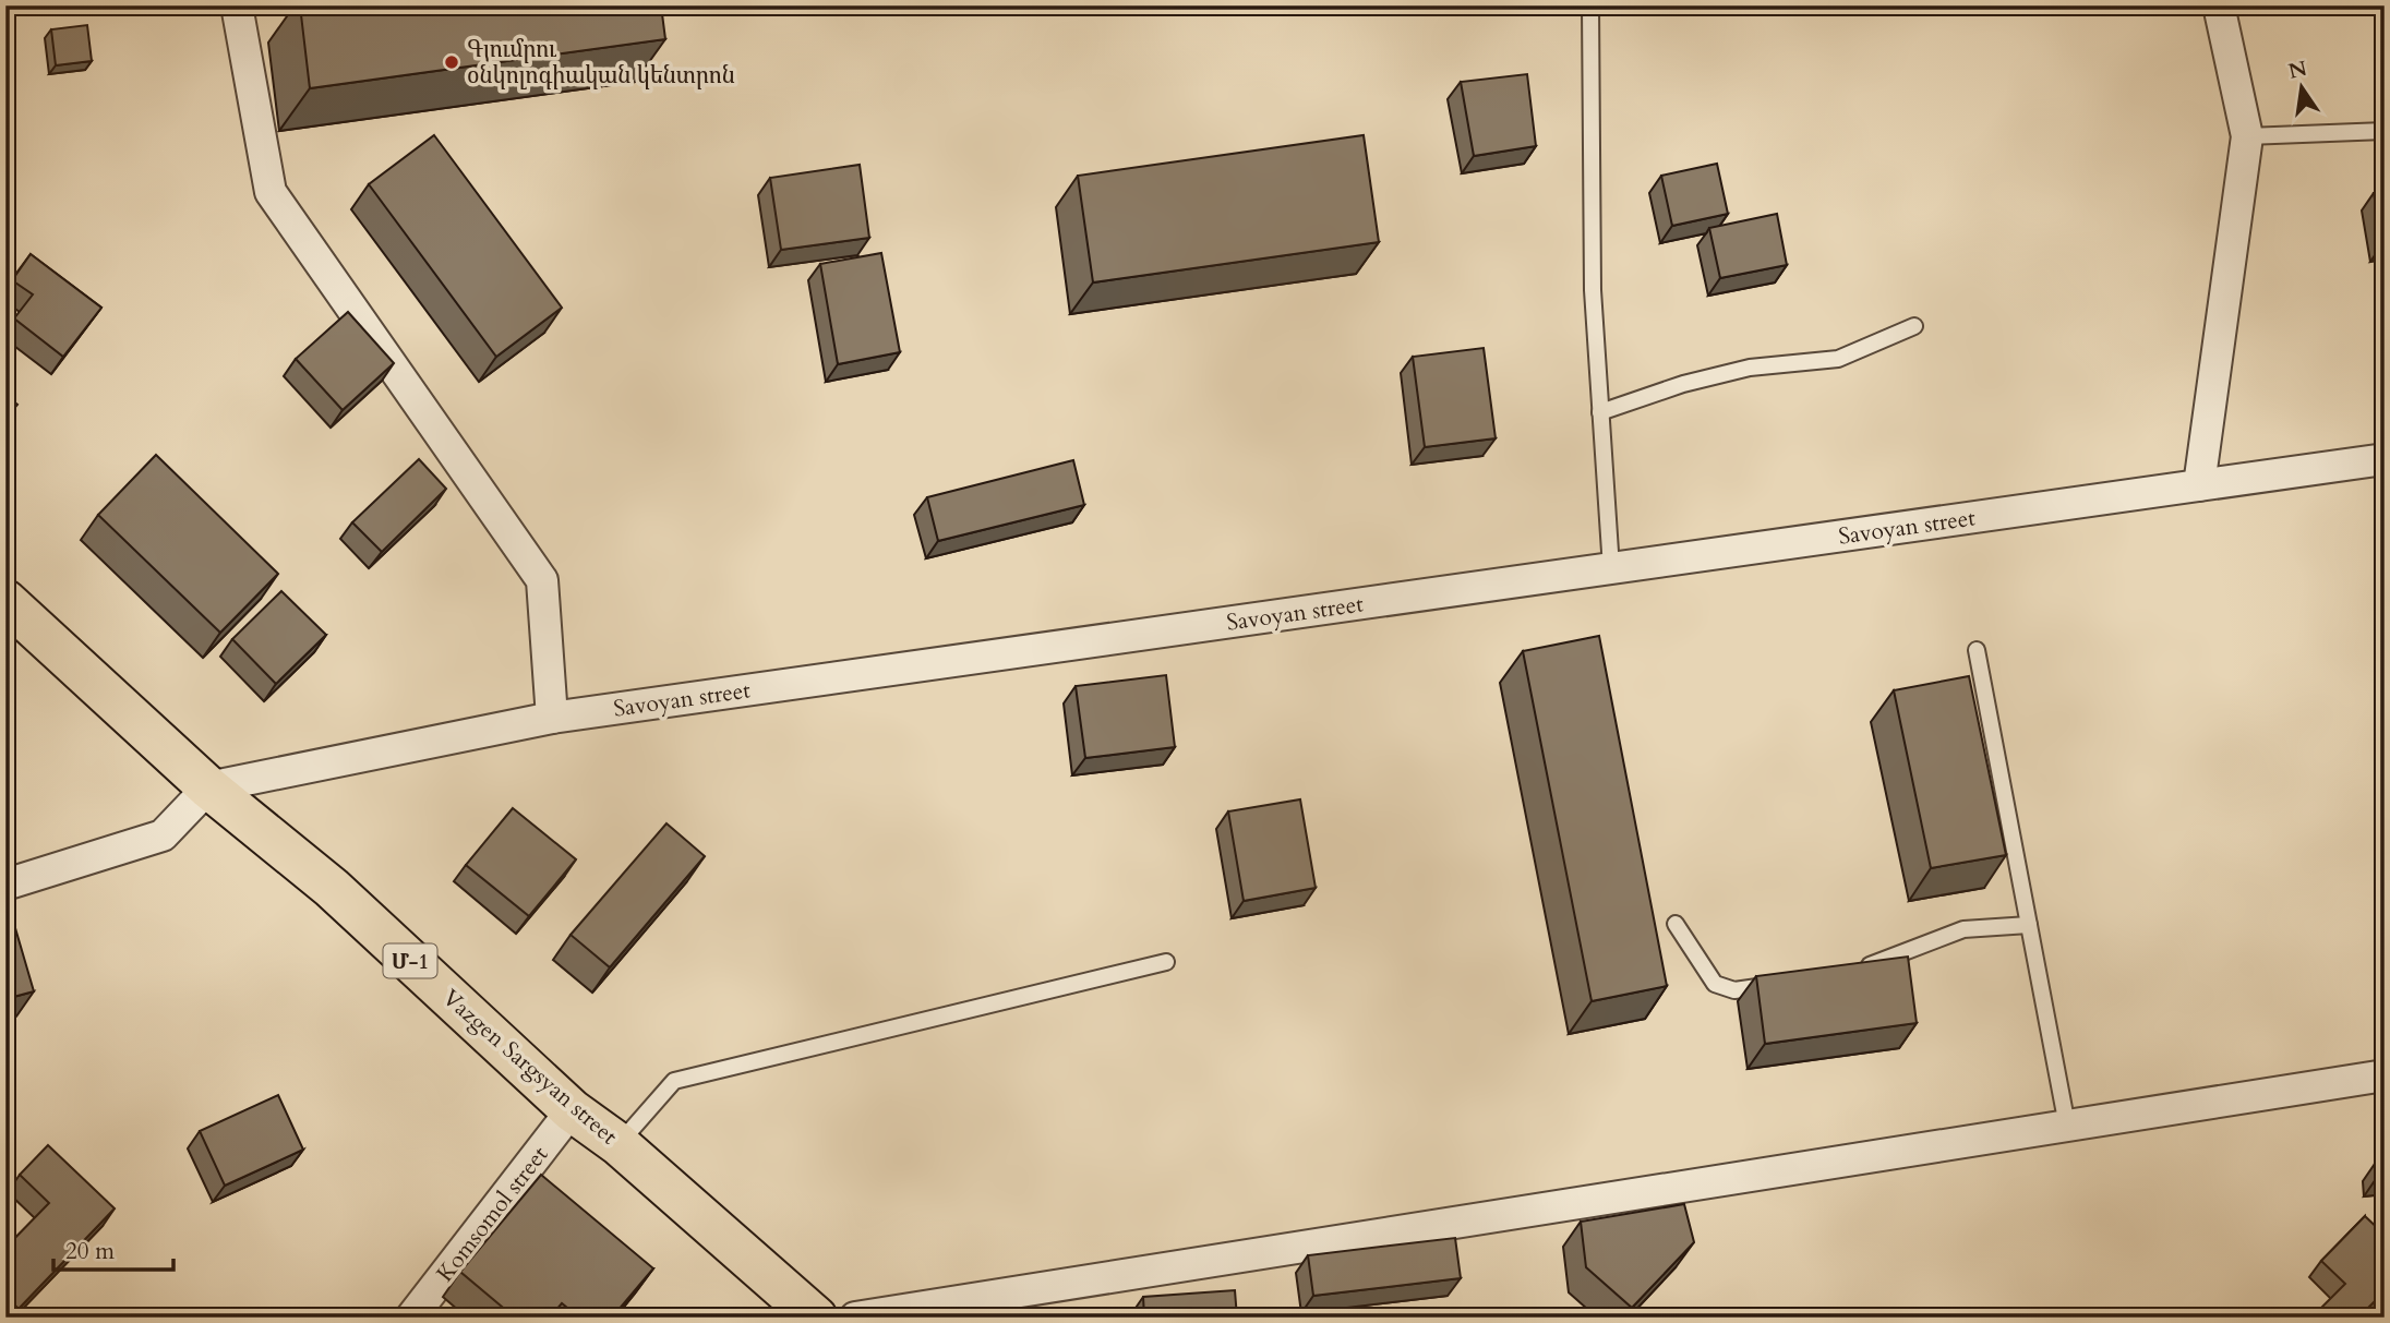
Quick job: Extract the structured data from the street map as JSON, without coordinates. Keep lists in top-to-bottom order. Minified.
{"streets":{"highway":["Մ-1","Vazgen Sargsyan street"],"street":["Savoyan street","Komsomol street"]},"crossings":[["Savoyan street","Vazgen Sargsyan street"],["Vazgen Sargsyan street","Komsomol street"]],"places":["Գյումրու օնկոլոգիական կենտրոն"],"scale_bar":"20 m","north":"top"}
